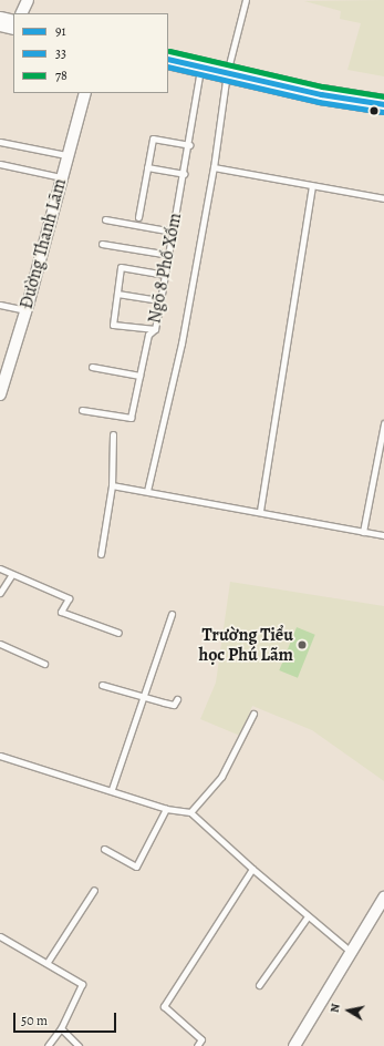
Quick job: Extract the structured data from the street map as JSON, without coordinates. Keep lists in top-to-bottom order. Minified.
{"streets":{"street":["Đường Thanh Lãm"],"lane":["Ngõ 8 Phố Xốm"]},"places":["Trường Tiểu học Phú Lãm"],"lines":["transit line 78","transit line 91","transit line 33"],"legend":["91","33","78"],"scale_bar":"50 m","north":"left"}
